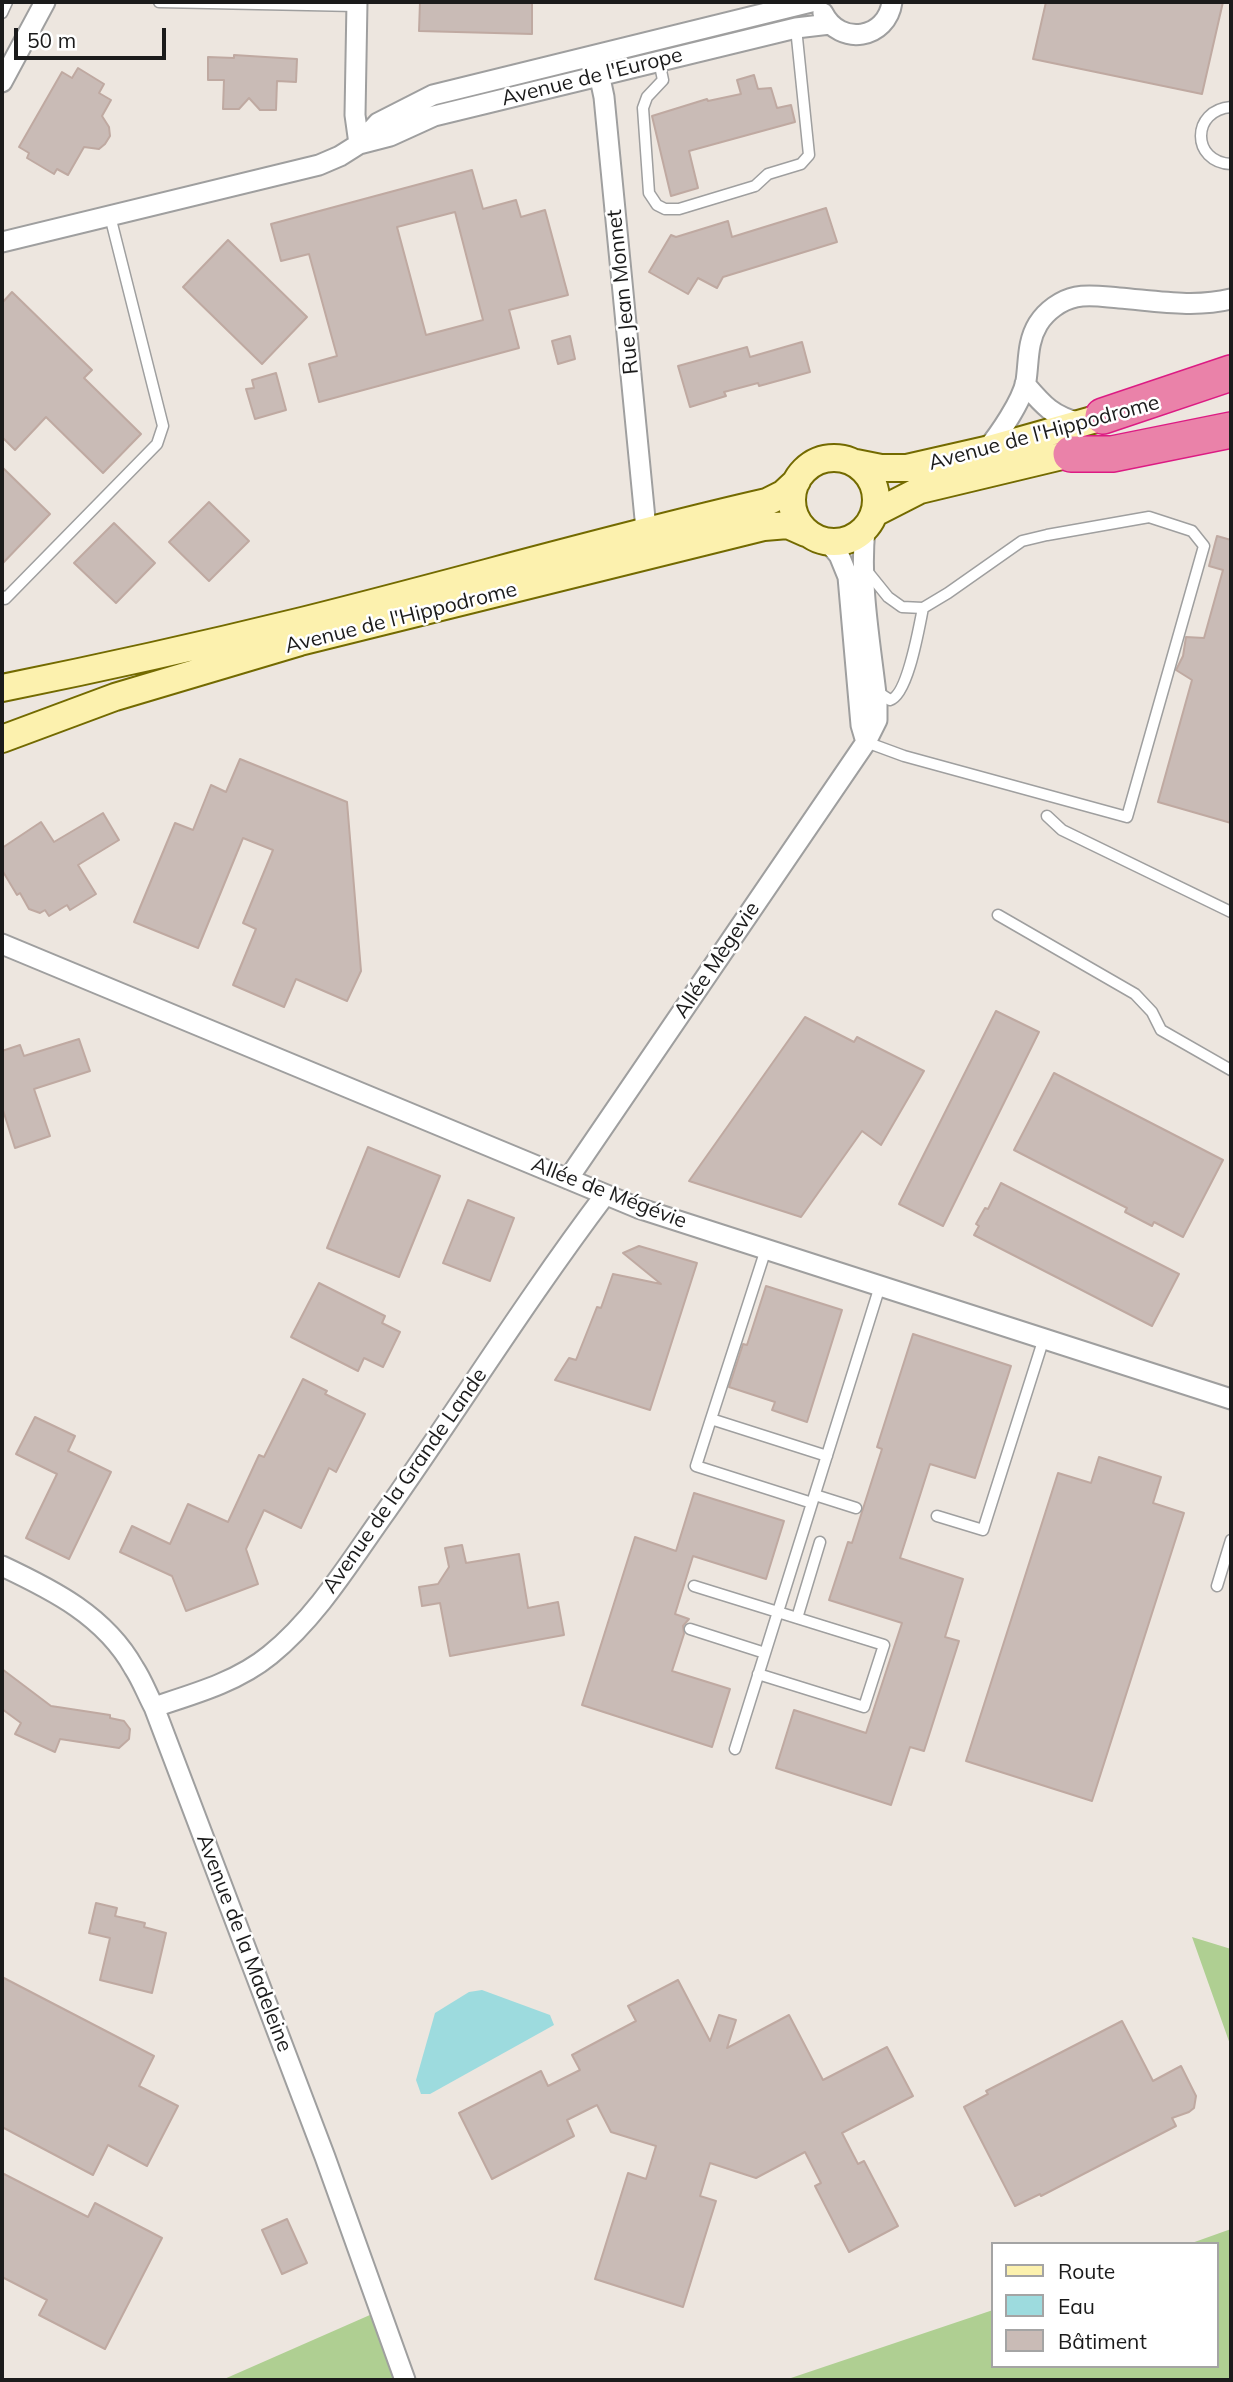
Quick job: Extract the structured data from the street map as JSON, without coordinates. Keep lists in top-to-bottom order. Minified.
{"streets":{"main road":["Avenue de l'Hippodrome"],"street":["Avenue de l'Europe","Rue Jean Monnet","Allée Mègevie","Allée de Mégévie","Avenue de la Grande Lande","Avenue de la Madeleine"]},"crossings":[["Avenue de l'Europe","Rue Jean Monnet"],["Rue Jean Monnet","Avenue de l'Hippodrome"],["Avenue de l'Hippodrome","Allée Mègevie"],["Allée Mègevie","Allée de Mégévie"],["Allée de Mégévie","Avenue de la Grande Lande"],["Avenue de la Grande Lande","Avenue de la Madeleine"]],"legend":["Route","Eau","Bâtiment"],"scale_bar":"50 m"}
